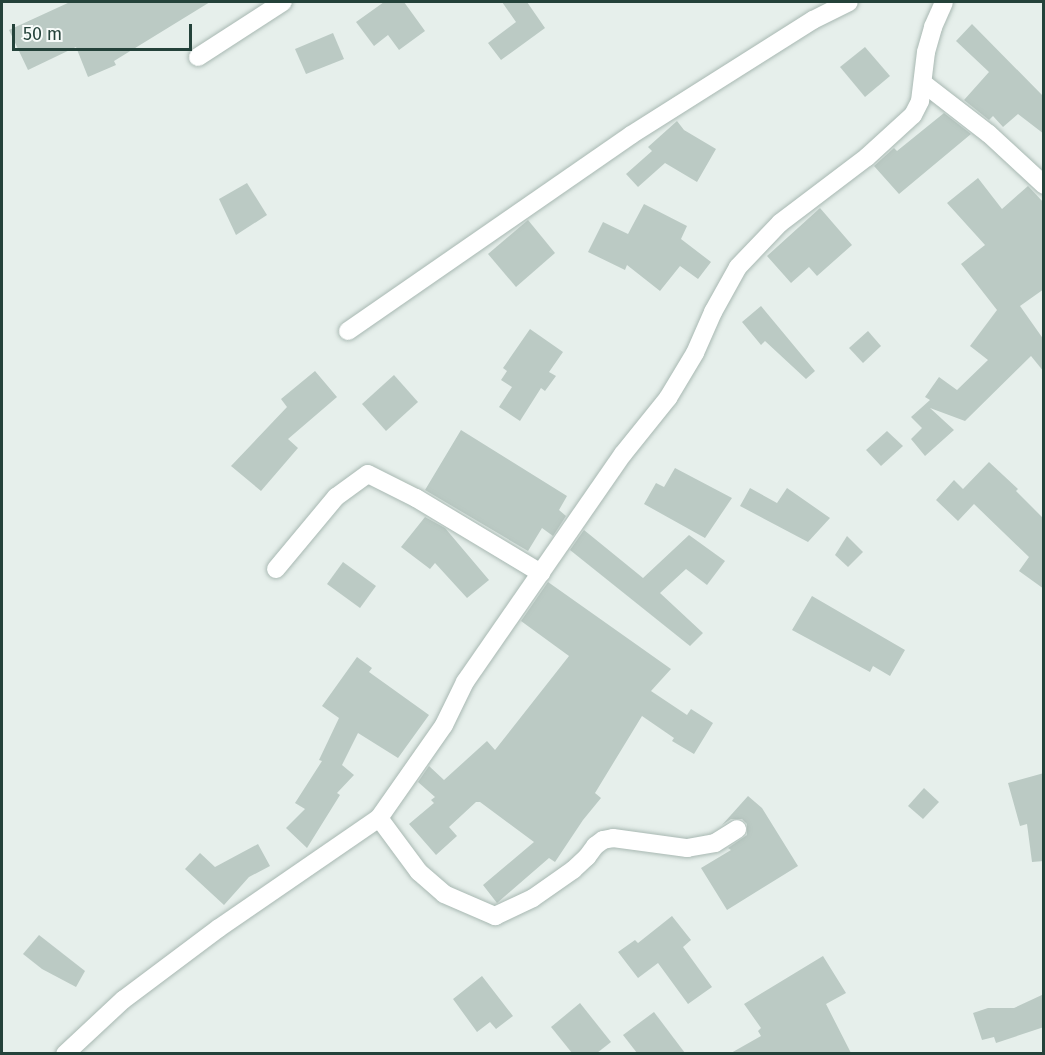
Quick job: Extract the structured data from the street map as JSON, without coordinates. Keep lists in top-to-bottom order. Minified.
{"scale_bar":"50 m"}
